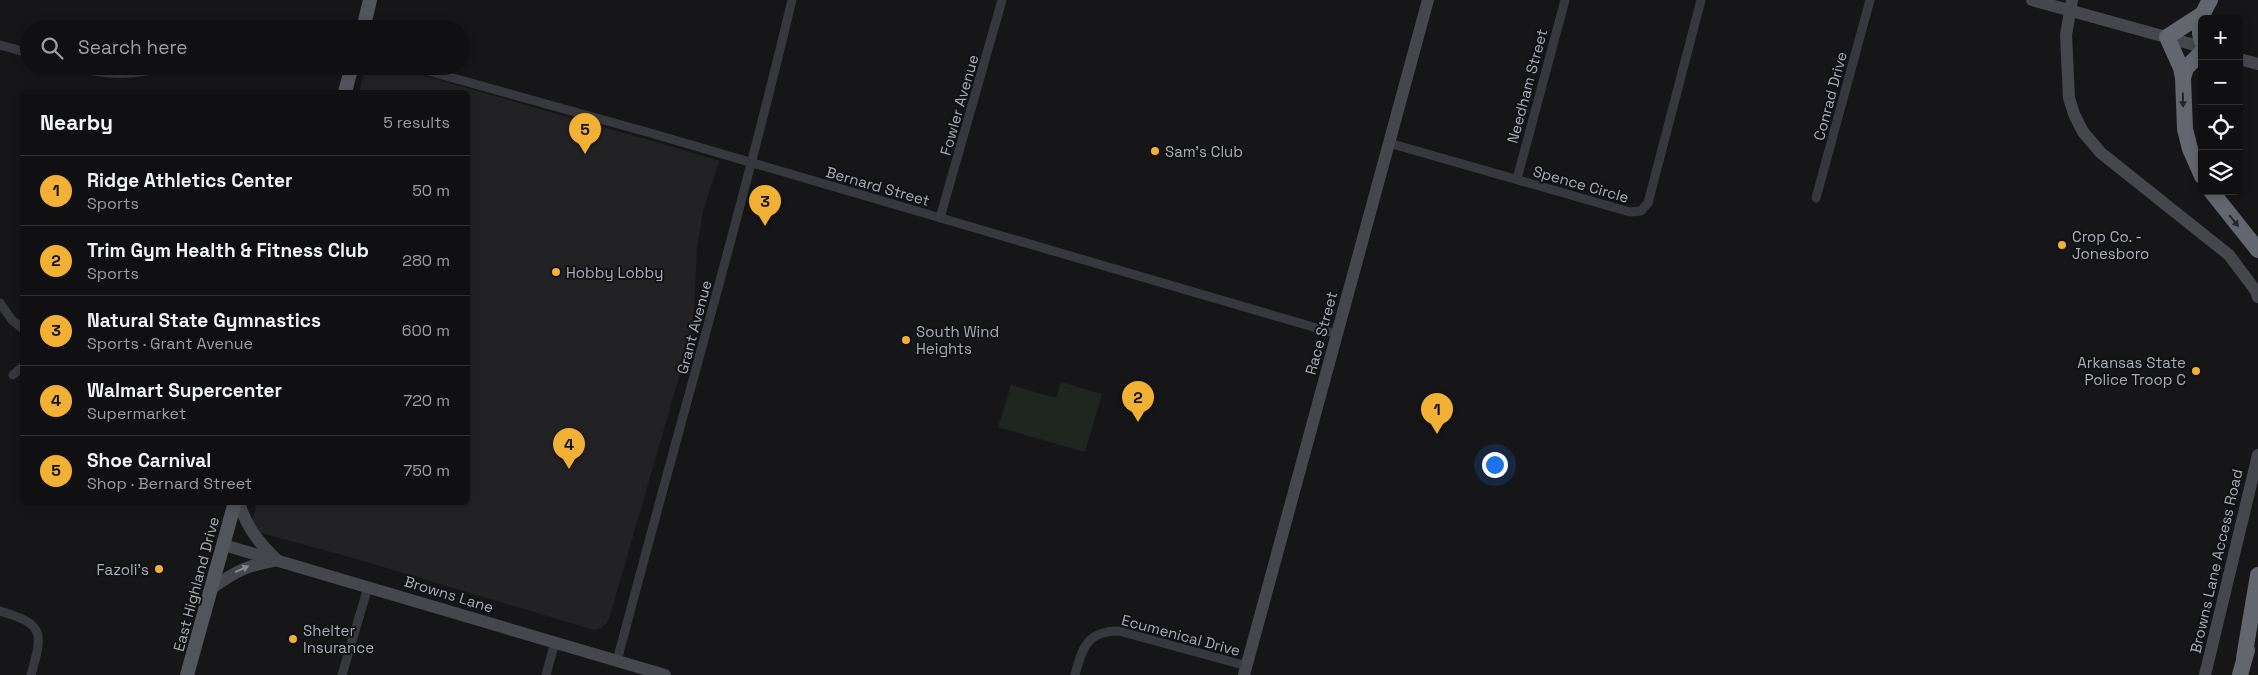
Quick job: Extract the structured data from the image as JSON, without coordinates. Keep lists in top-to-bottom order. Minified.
{"streets":{"main road":["East Highland Drive"],"street":["Needham Street","Conrad Drive","Fowler Avenue","Spence Circle","Bernard Street","Grant Avenue","Race Street","Browns Lane Access Road","Browns Lane","Ecumenical Drive"]},"crossings":[["Needham Street","Spence Circle"],["Fowler Avenue","Bernard Street"],["Spence Circle","Race Street"],["Bernard Street","Grant Avenue"],["Bernard Street","Race Street"],["Grant Avenue","Browns Lane"],["Race Street","Ecumenical Drive"],["East Highland Drive","Browns Lane"]],"places":["Sam's Club","Crop Co. - Jonesboro","Hobby Lobby","South Wind Heights","Arkansas State Police Troop C","Fazoli's","Shelter Insurance"],"page":{"map_buttons":["+","−"],"search":"Search here","heading":["Nearby","5 results"],"pins":["5","3","2","1","4"],"list":[{"mark":"1","name":"Ridge Athletics Center","note":"Sports","value":"50 m"},{"mark":"2","name":"Trim Gym Health & Fitness Club","note":"Sports","value":"280 m"},{"mark":"3","name":"Natural State Gymnastics","note":"Sports · Grant Avenue","value":"600 m"},{"mark":"4","name":"Walmart Supercenter","note":"Supermarket","value":"720 m"},{"mark":"5","name":"Shoe Carnival","note":"Shop · Bernard Street","value":"750 m"}]}}
